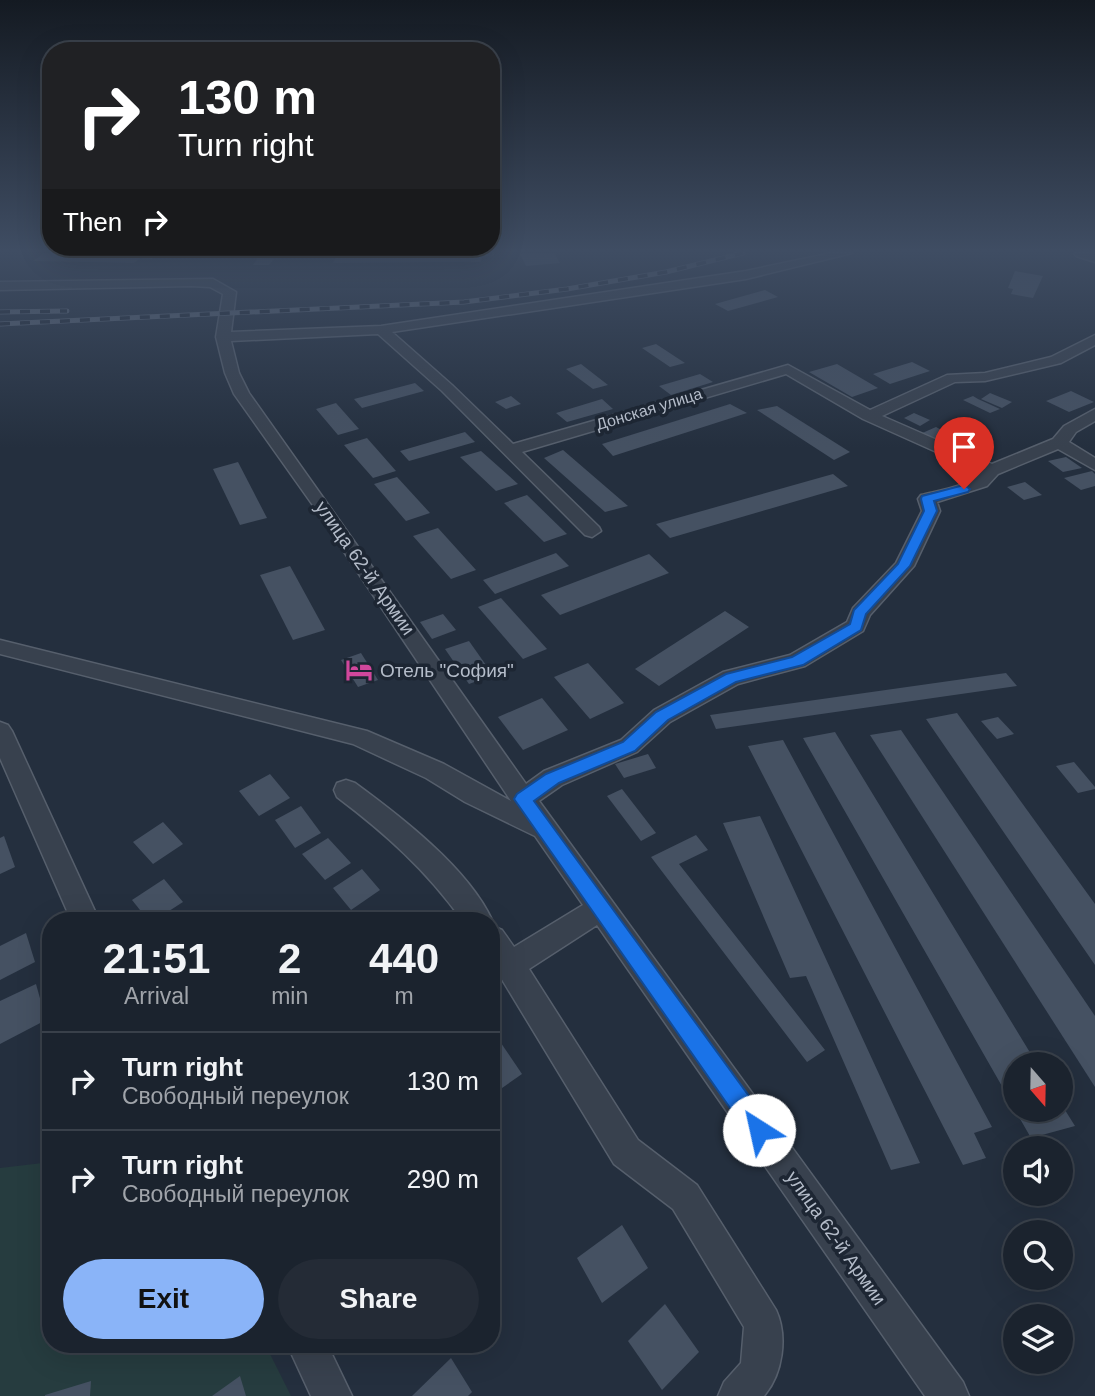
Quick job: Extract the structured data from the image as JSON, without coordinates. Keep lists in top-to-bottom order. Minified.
{"streets":{"street":["Донская улица","улица 62-й Армии"]},"places":{"hotel":["Отель \"София\""]},"north":"bottom","page":{"turn":["130 m","Turn right"],"then":"Then","eta":["21:51","Arrival","2","min","440","m"],"list":[{"name":"Turn right","note":"Свободный переулок","value":"130 m"},{"name":"Turn right","note":"Свободный переулок","value":"290 m"}],"buttons":["Exit","Share"]}}
